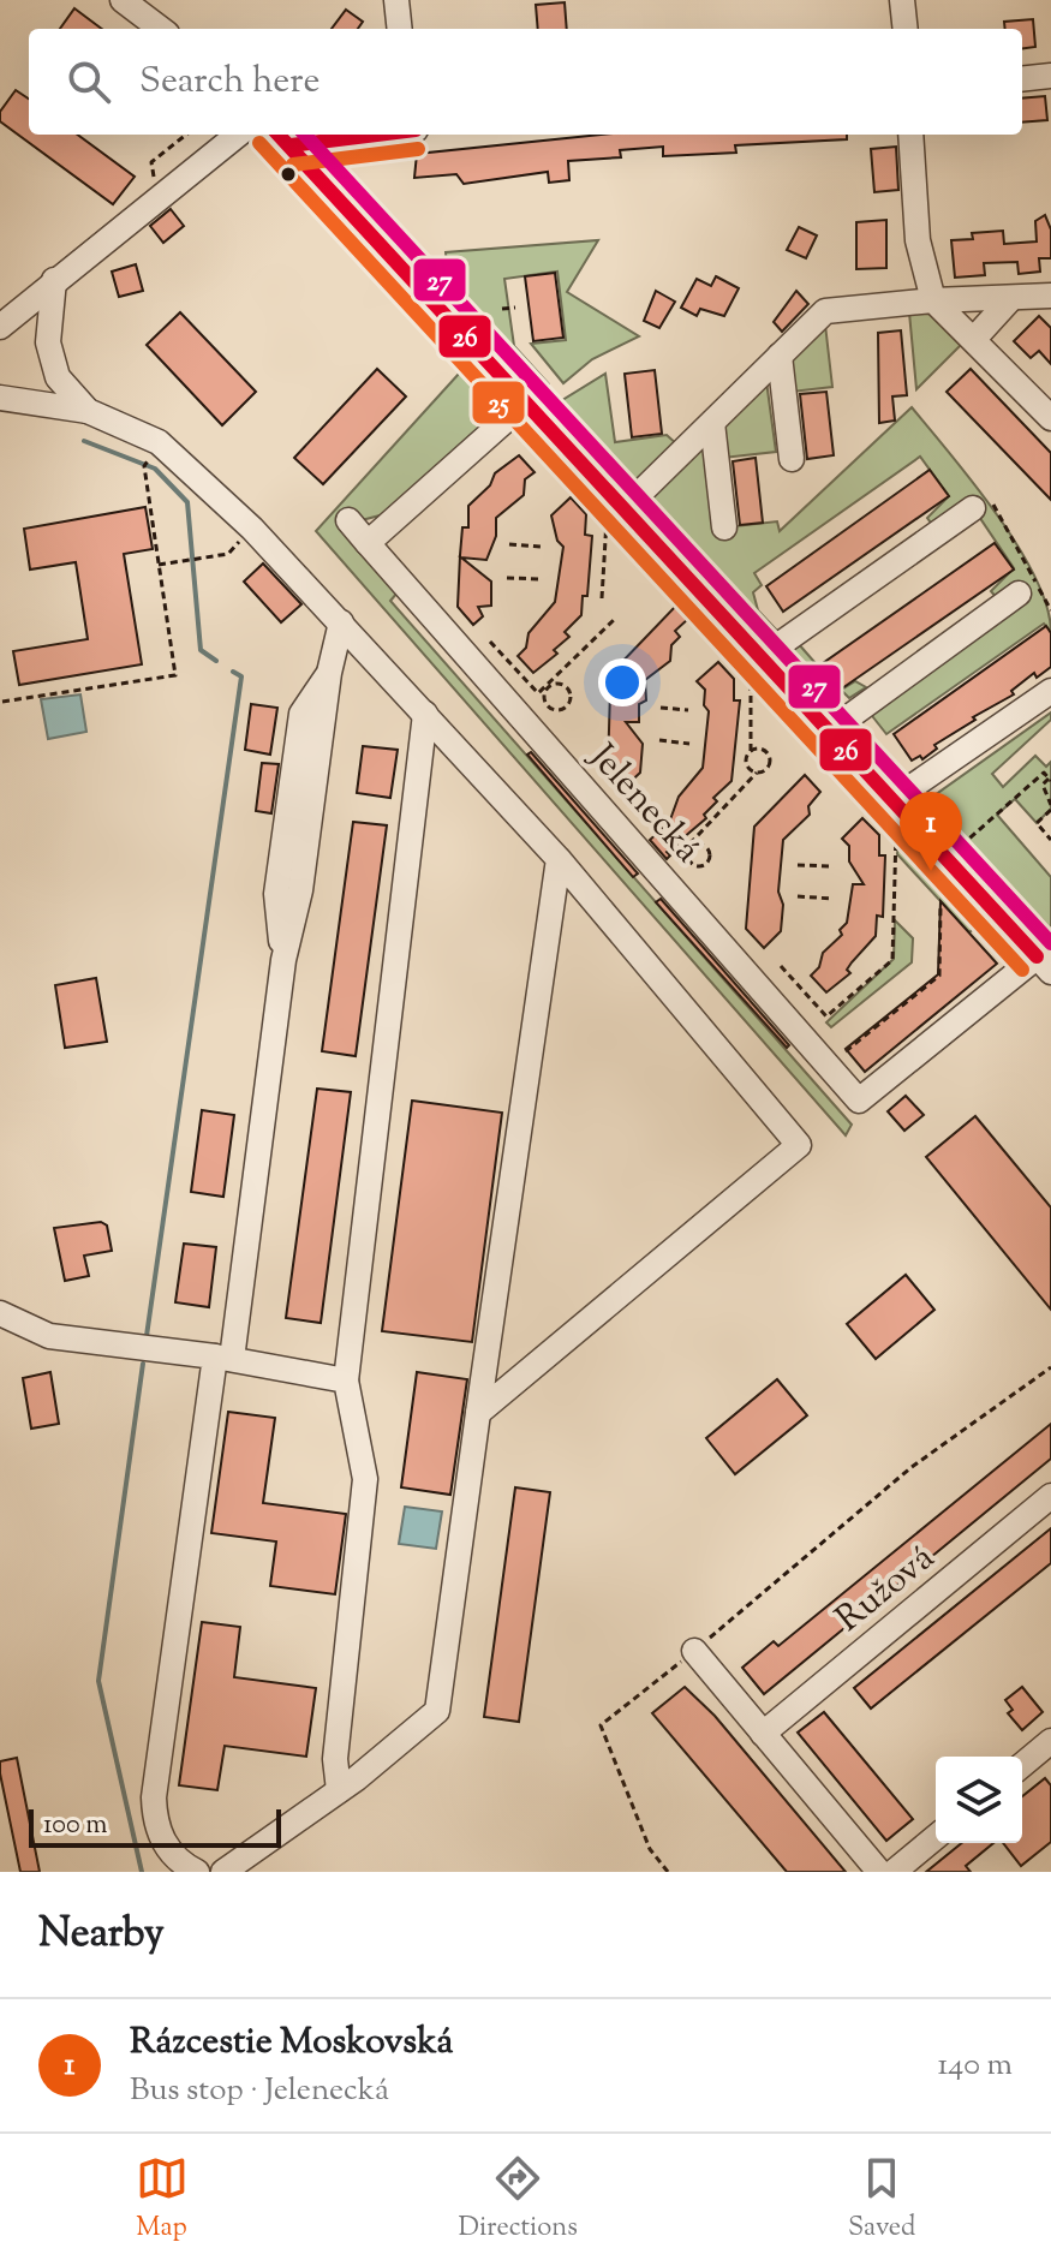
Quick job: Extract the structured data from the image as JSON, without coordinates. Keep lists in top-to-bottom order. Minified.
{"streets":{"street":["Jelenecká","Ružová"]},"lines":["transit line 26","transit line 27","transit line 25"],"scale_bar":"100 m","page":{"search":"Search here","pins":"1","scale":"100 m","heading":"Nearby","list":[{"mark":"1","name":"Rázcestie Moskovská","note":"Bus stop · Jelenecká","value":"140 m"}],"nav":["Map","Directions","Saved"]}}
